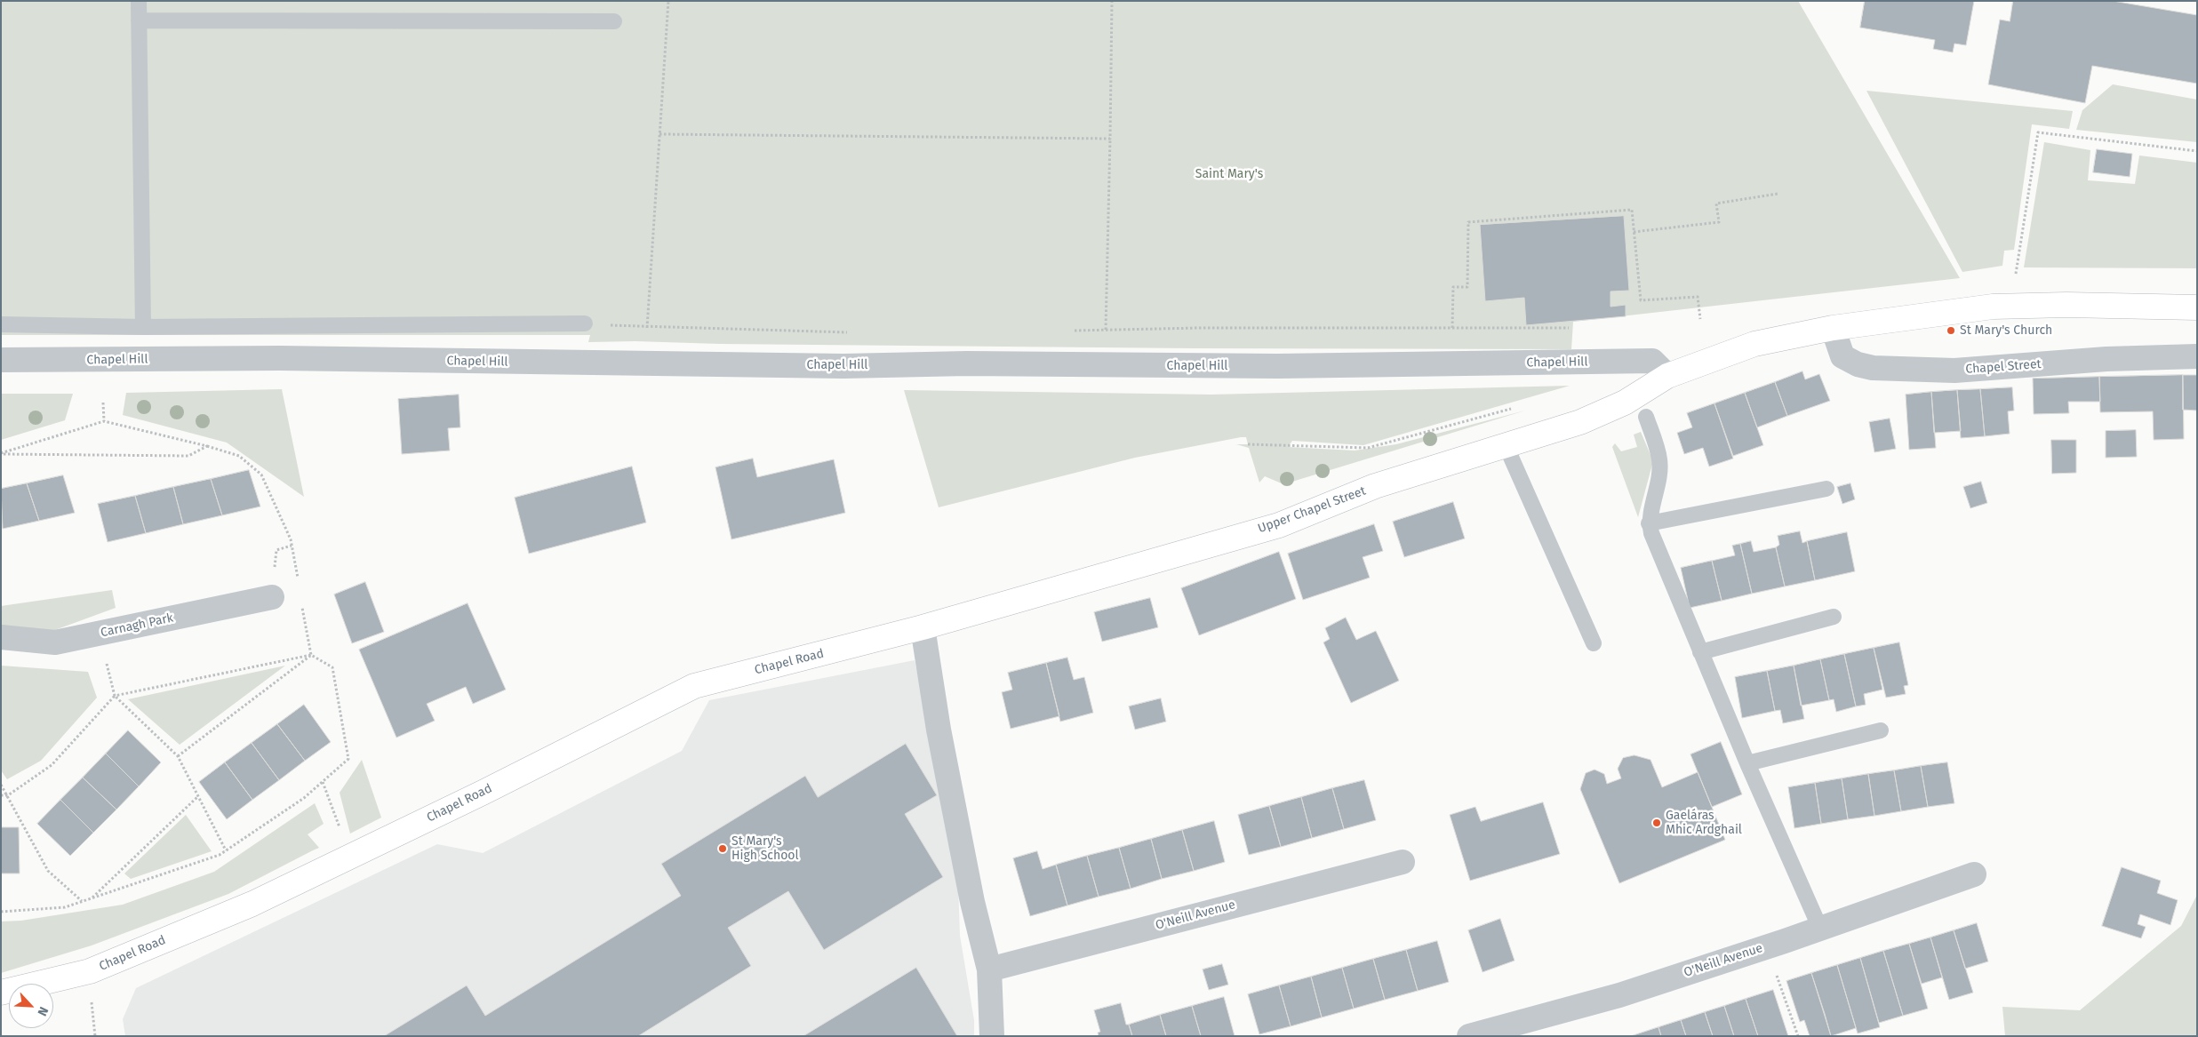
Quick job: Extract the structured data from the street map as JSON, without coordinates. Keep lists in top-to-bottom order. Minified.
{"streets":{"street":["Chapel Hill","Chapel Street","Upper Chapel Street","Carnagh Park","Chapel Road","O'Neill Avenue"]},"crossings":[["Chapel Hill","Upper Chapel Street"],["Upper Chapel Street","Chapel Road"]],"parks":["Saint Mary's"],"places":["St Mary's Church","Gaeláras Mhic Ardghail","St Mary's High School"],"north":"bottom right"}
